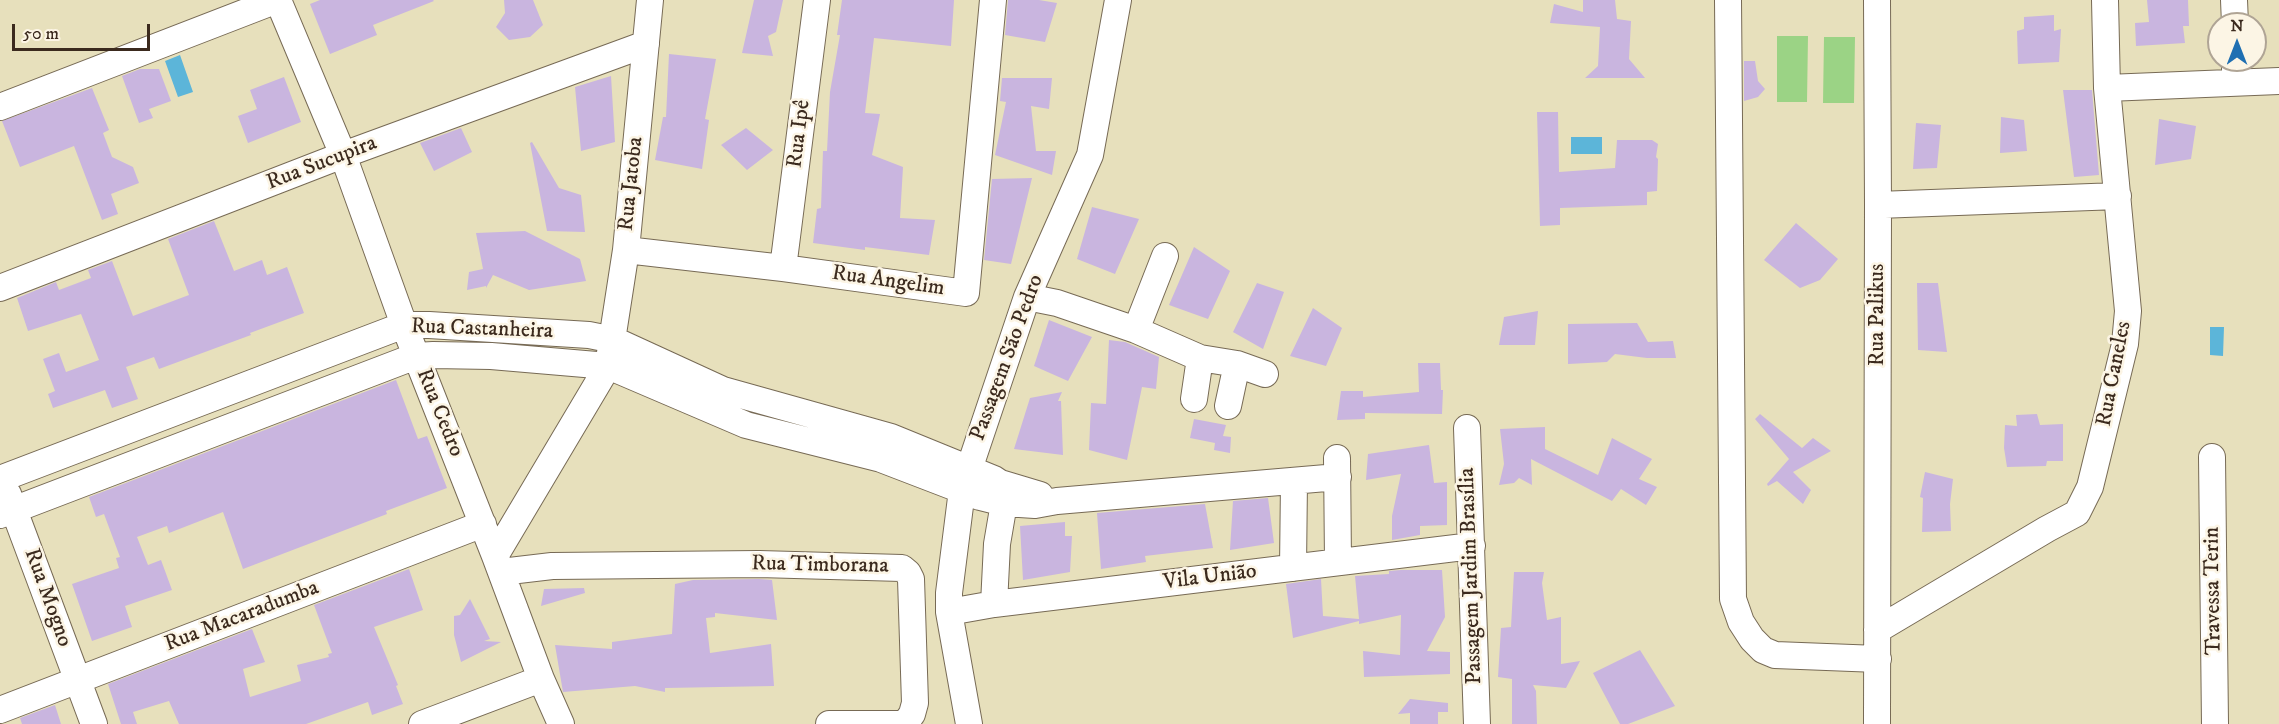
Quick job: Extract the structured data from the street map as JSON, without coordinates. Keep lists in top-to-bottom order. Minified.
{"streets":{"street":["Rua Ipê","Rua Sucupira","Rua Jatoba","Rua Angelim","Rua Palikus","Rua Castanheira","Passagem São Pedro","Rua Caneles","Rua Cedro","Rua Timborana","Passagem Jardim Brasília","Vila União","Travessa Terin","Rua Mogno","Rua Macaradumba"]},"crossings":[["Rua Ipê","Rua Angelim"],["Rua Sucupira","Rua Jatoba"],["Rua Sucupira","Rua Cedro"],["Rua Jatoba","Rua Angelim"],["Rua Jatoba","Rua Castanheira"],["Rua Jatoba","Rua Cedro"],["Rua Jatoba","Rua Timborana"],["Rua Palikus","Rua Caneles"],["Rua Castanheira","Passagem São Pedro"],["Rua Castanheira","Rua Cedro"],["Rua Castanheira","Rua Mogno"],["Passagem São Pedro","Vila União"],["Rua Cedro","Rua Timborana"],["Rua Cedro","Rua Macaradumba"],["Passagem Jardim Brasília","Vila União"],["Rua Mogno","Rua Macaradumba"]],"scale_bar":"50 m","north":"top"}
